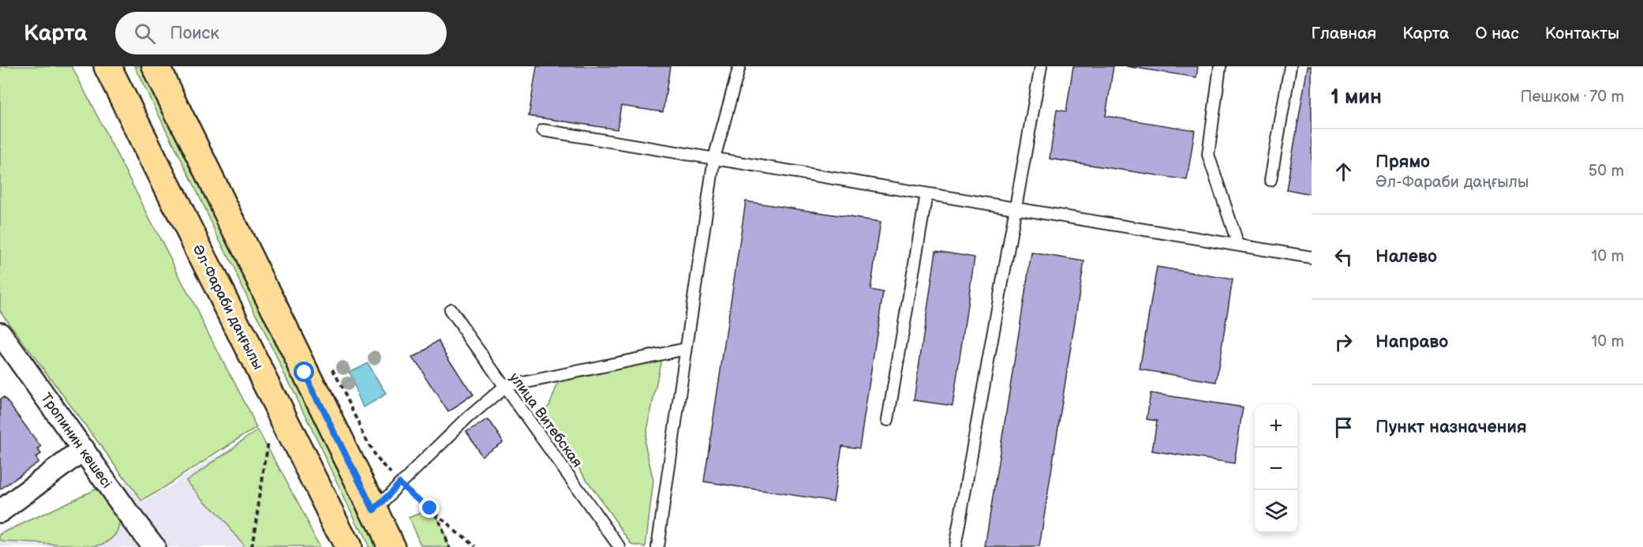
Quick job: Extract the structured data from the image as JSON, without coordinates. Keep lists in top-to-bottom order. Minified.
{"streets":{"main road":["Әл-Фараби даңғылы"],"street":["Тропинин көшесі"],"lane":["улица Витебская"]},"page":{"header":"Карта","search":"Поиск","nav":["Главная","Карта","О нас","Контакты"],"heading":["1 мин","Пешком · 70 m"],"list":[["Прямо","Әл-Фараби даңғылы","50 m"],["Налево","10 m"],["Направо","10 m"],"Пункт назначения"],"map_buttons":["+","−"]}}
